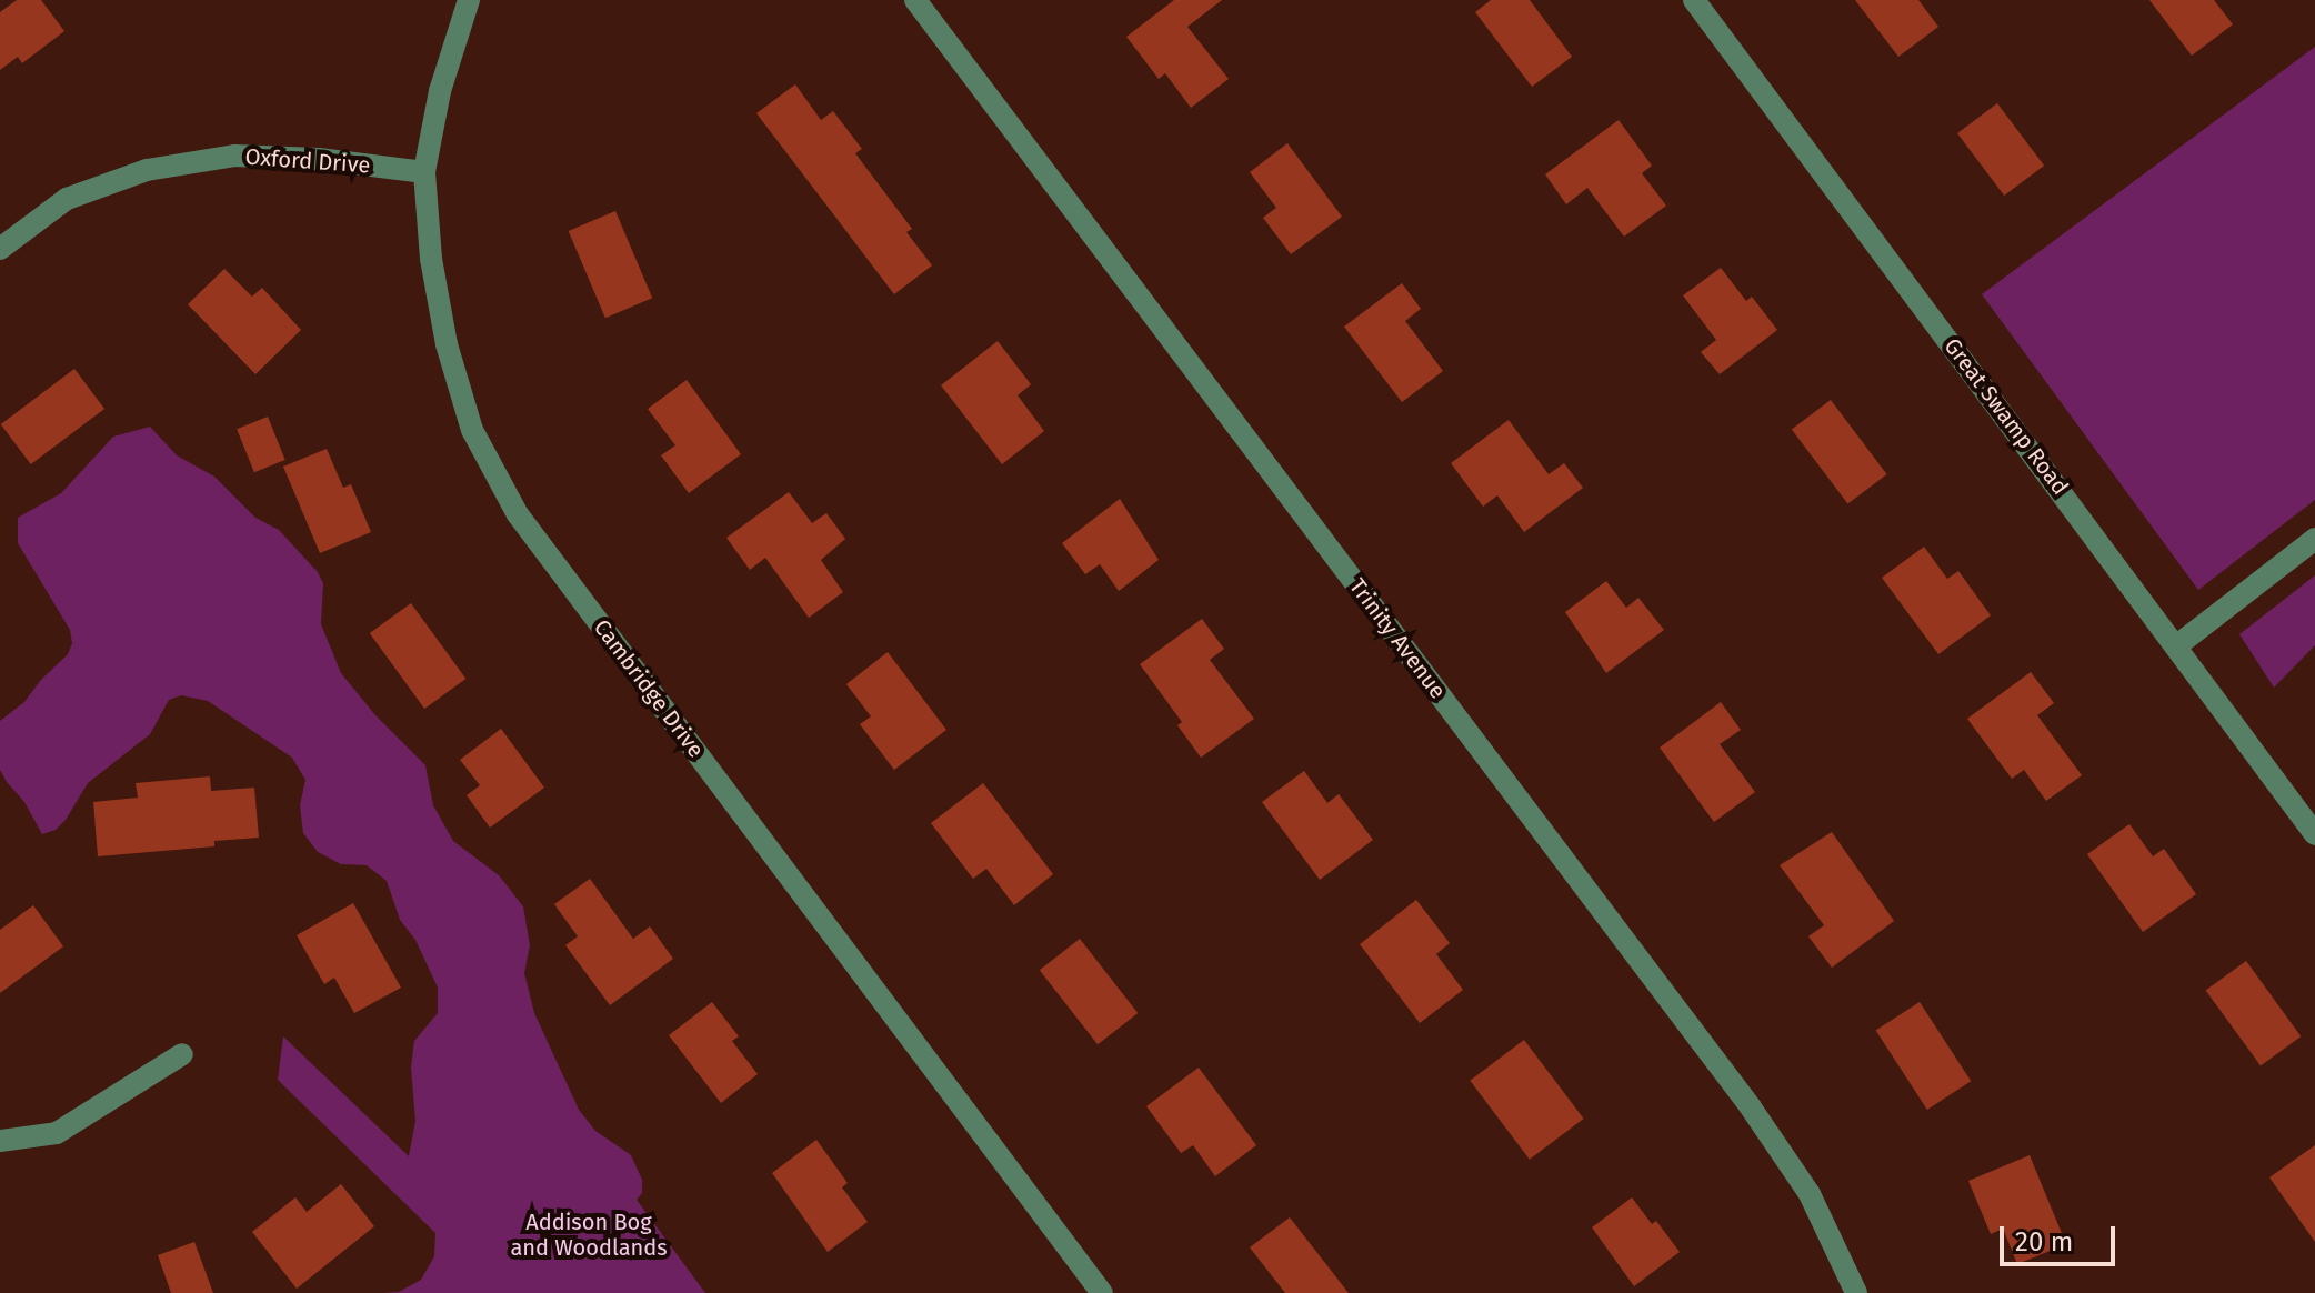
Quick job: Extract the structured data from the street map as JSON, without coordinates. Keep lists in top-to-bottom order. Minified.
{"streets":{"street":["Oxford Drive","Great Swamp Road","Trinity Avenue","Cambridge Drive"]},"crossings":[["Oxford Drive","Cambridge Drive"]],"parks":["Addison Bog and Woodlands"],"scale_bar":"20 m"}
